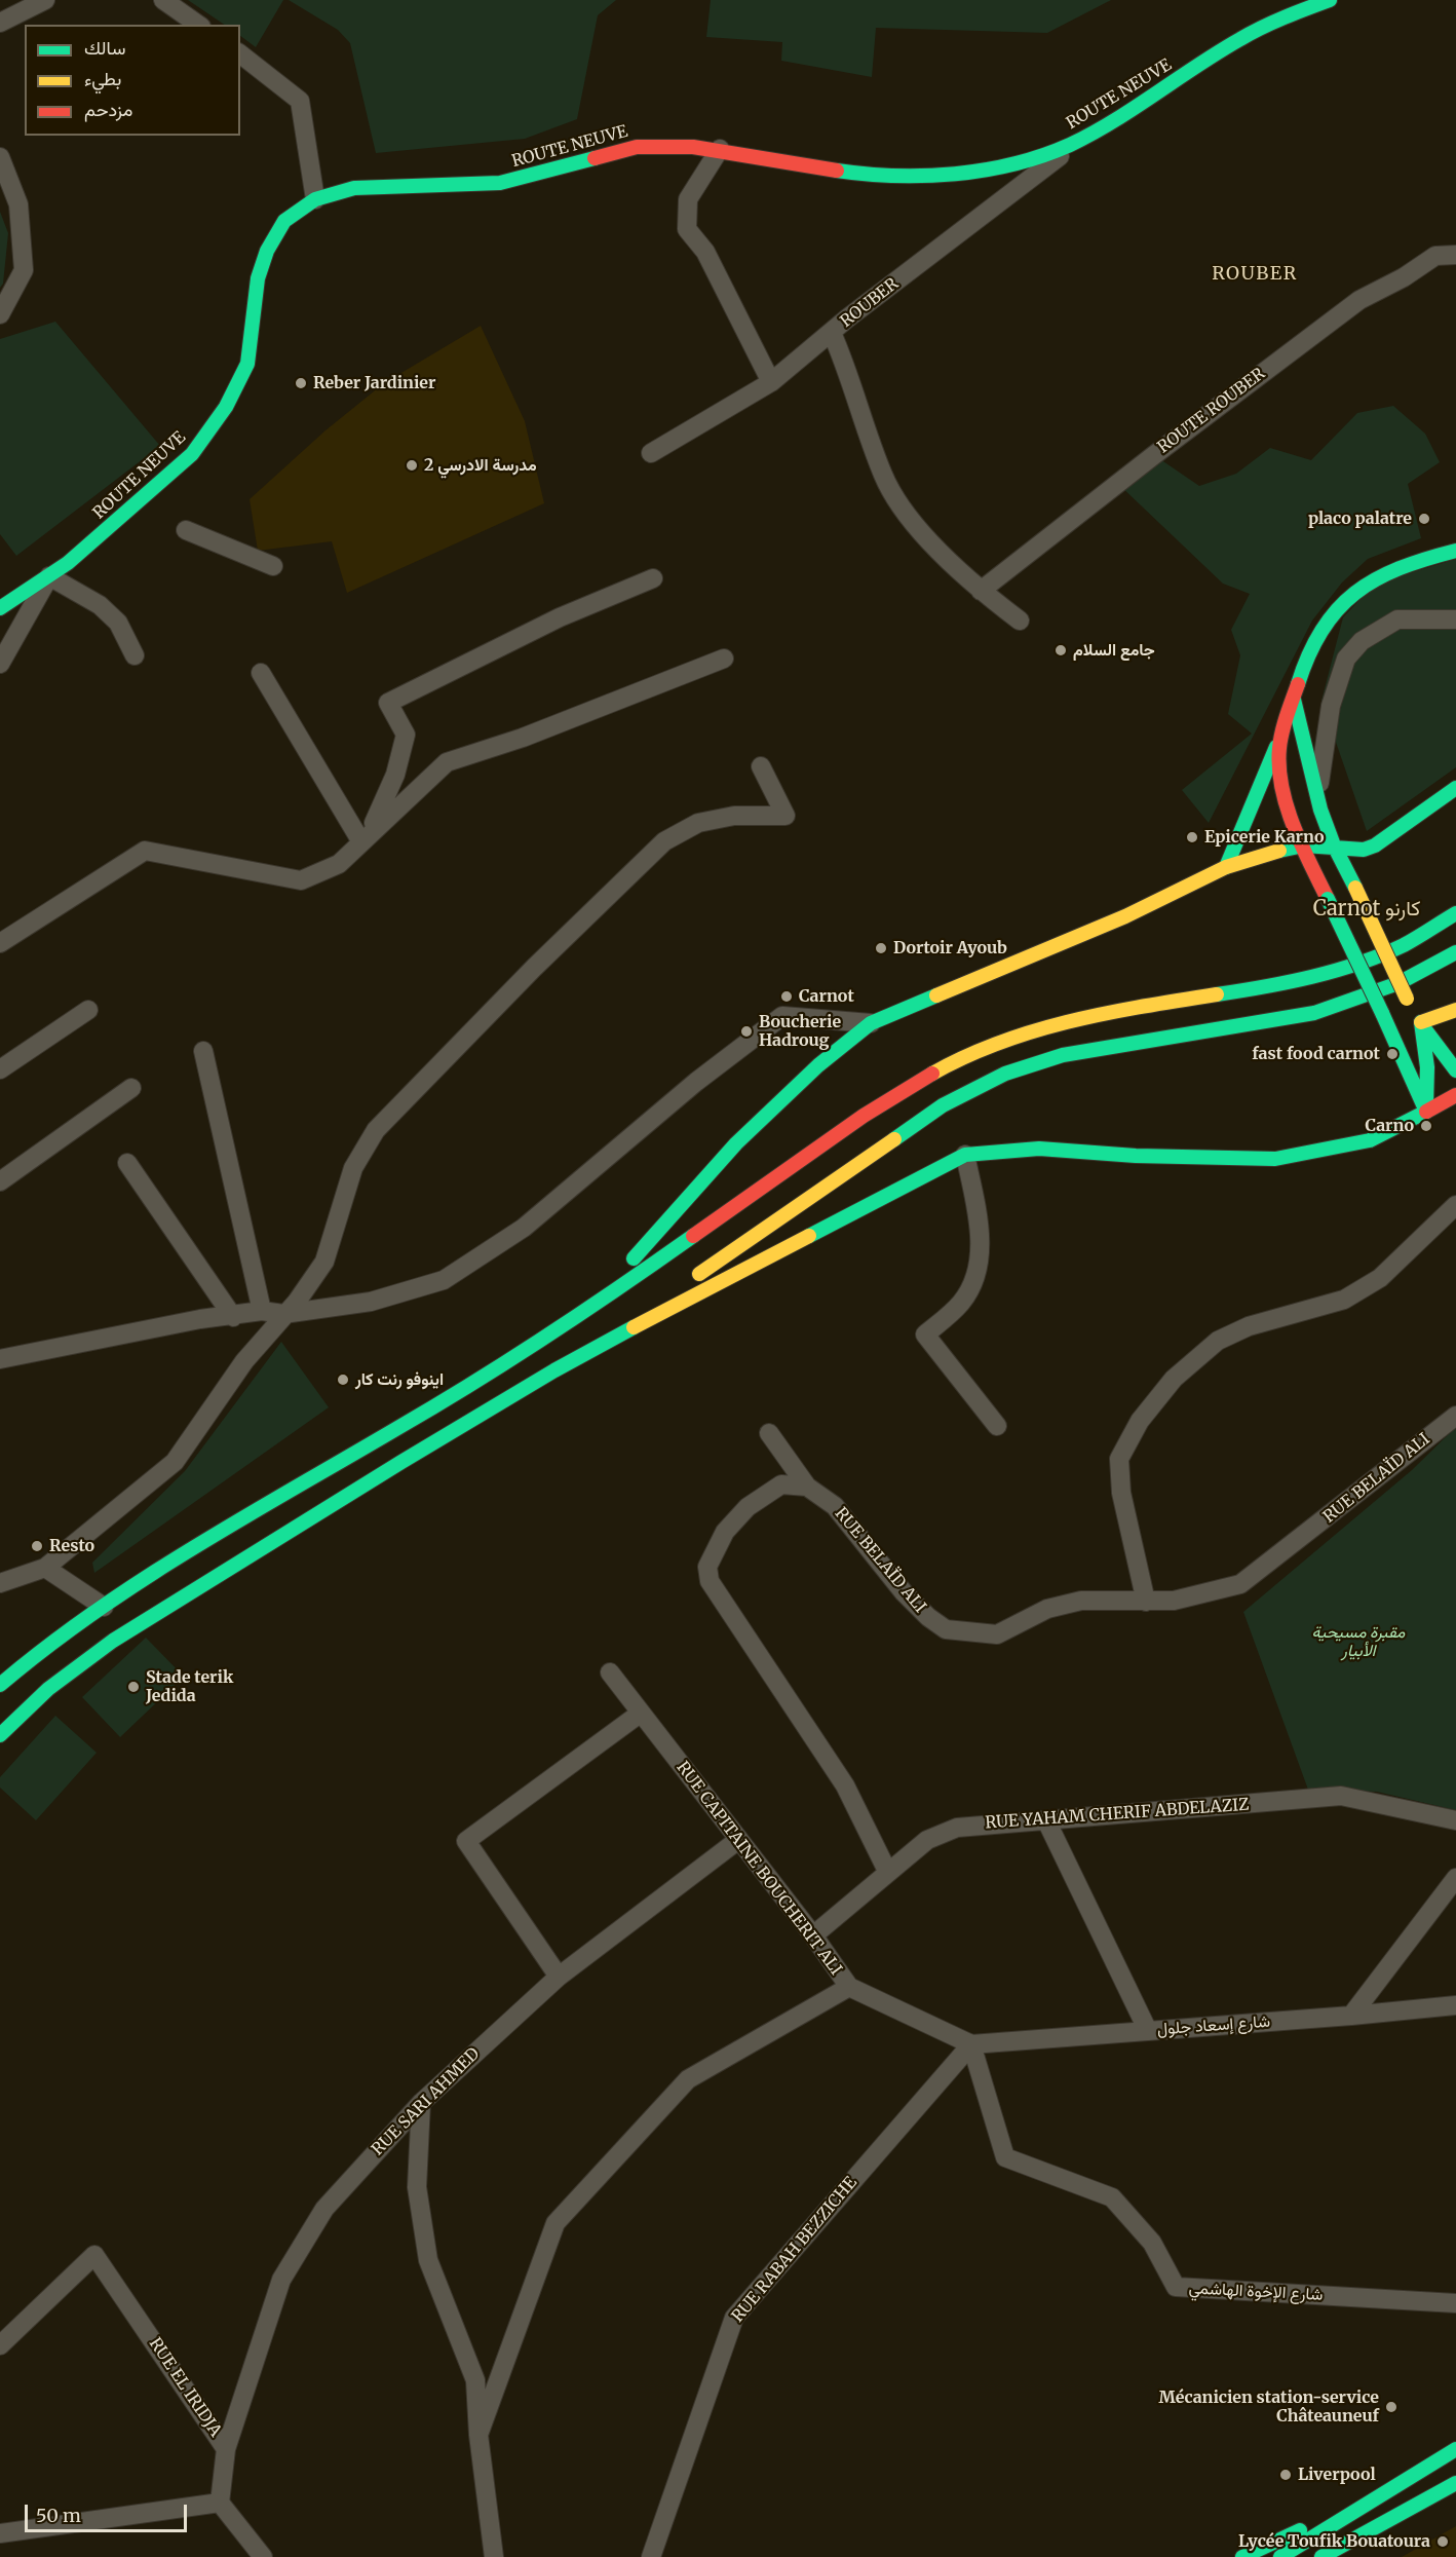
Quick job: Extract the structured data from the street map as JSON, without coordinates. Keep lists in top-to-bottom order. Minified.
{"streets":{"main road":["ROUTE NEUVE"],"street":["ROUBER","ROUTE ROUBER","RUE BELAÏD ALI","RUE YAHAM CHERIF ABDELAZIZ","RUE CAPITAINE BOUCHERIT ALI","شارع إسعاد جلول","RUE SARI AHMED","RUE RABAH BEZZICHE","شارع الإخوة الهاشمي","RUE EL IRIDJA"]},"crossings":[["ROUTE NEUVE","ROUBER"],["RUE YAHAM CHERIF ABDELAZIZ","RUE CAPITAINE BOUCHERIT ALI"],["RUE CAPITAINE BOUCHERIT ALI","شارع إسعاد جلول"],["RUE CAPITAINE BOUCHERIT ALI","RUE SARI AHMED"],["RUE CAPITAINE BOUCHERIT ALI","RUE RABAH BEZZICHE"],["RUE CAPITAINE BOUCHERIT ALI","شارع الإخوة الهاشمي"],["شارع إسعاد جلول","RUE RABAH BEZZICHE"],["شارع إسعاد جلول","شارع الإخوة الهاشمي"],["RUE SARI AHMED","RUE EL IRIDJA"],["RUE RABAH BEZZICHE","شارع الإخوة الهاشمي"]],"districts":["ROUBER","Carnot كارنو"],"parks":["مقبرة مسيحية الأبيار"],"places":["Reber Jardinier","مدرسة الادرسي 2","placo palatre","جامع السلام","Epicerie Karno","Dortoir Ayoub","Carnot","Boucherie Hadroug","fast food carnot","Carno","اينوفو رنت كار","Resto","Stade terik Jedida","Mécanicien station-service Châteauneuf","Liverpool","Lycée Toufik Bouatoura"],"legend":["سالك","بطيء","مزدحم"],"scale_bar":"50 m"}
